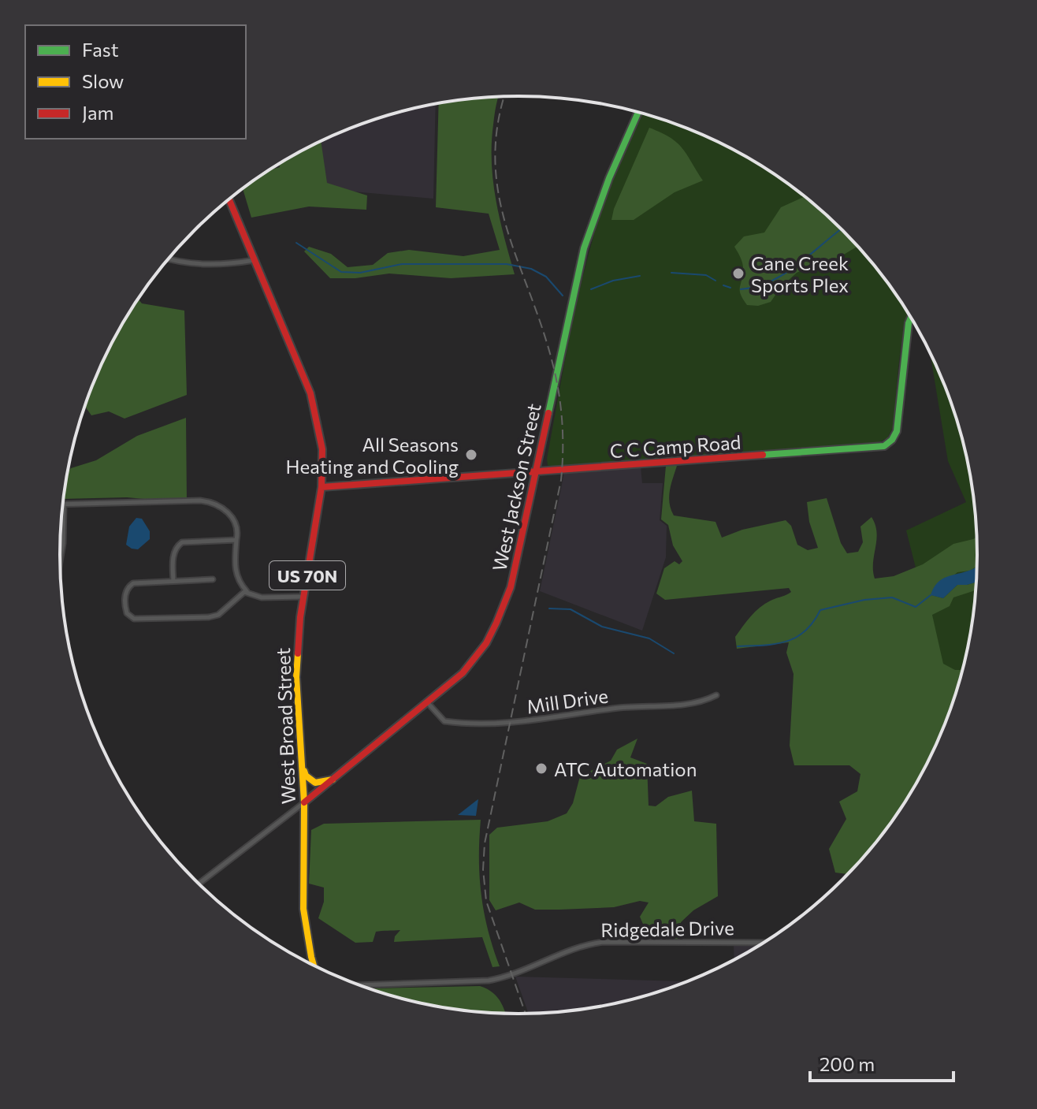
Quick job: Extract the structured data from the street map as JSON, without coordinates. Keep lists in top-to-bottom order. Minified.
{"streets":{"street":["C C Camp Road","West Jackson Street","US 70N","Mill Drive","West Broad Street","Ridgedale Drive"]},"crossings":[["C C Camp Road","West Jackson Street"],["C C Camp Road","West Broad Street"],["West Jackson Street","Mill Drive"],["West Jackson Street","West Broad Street"]],"places":["Cane Creek Sports Plex","All Seasons Heating and Cooling","ATC Automation"],"legend":["Fast","Slow","Jam"],"scale_bar":"200 m"}
